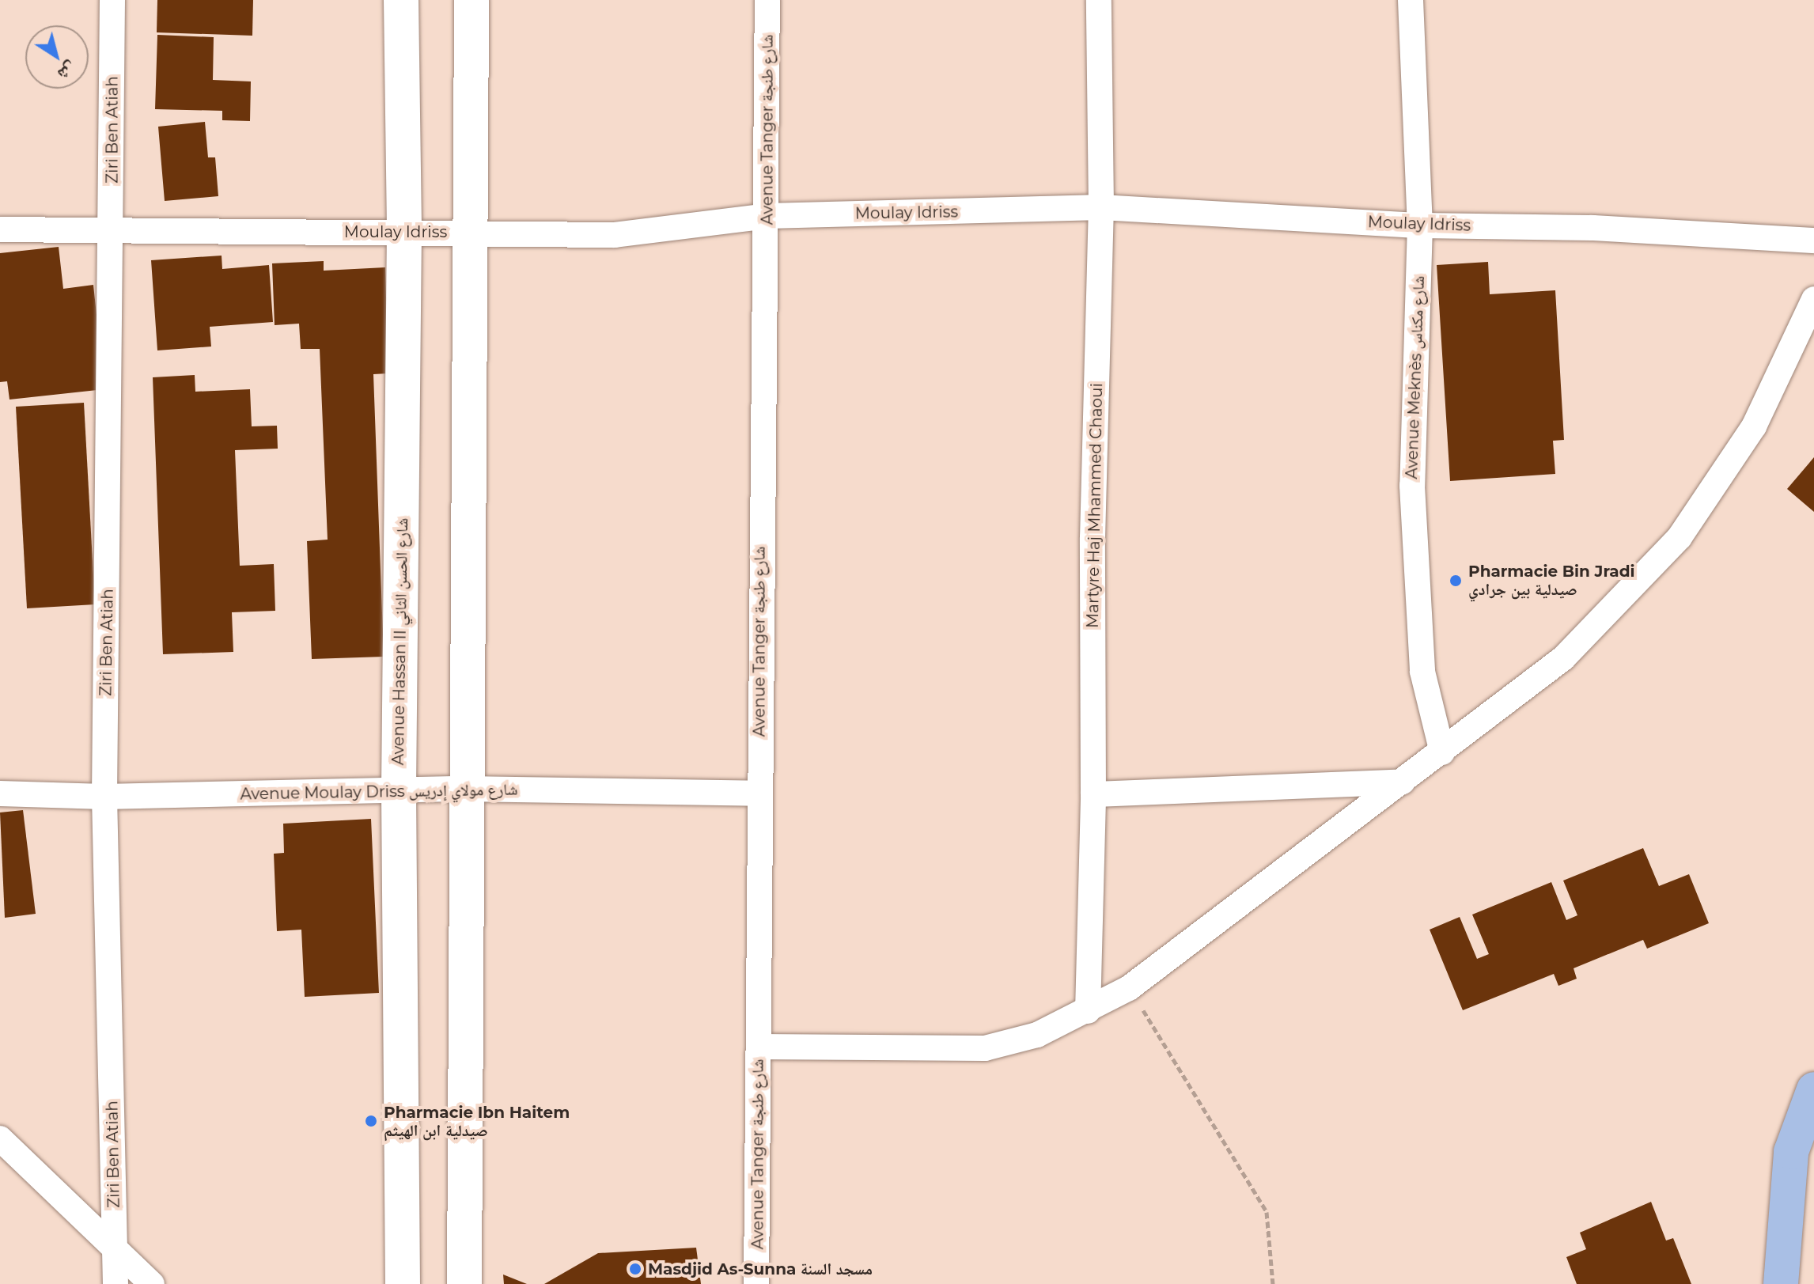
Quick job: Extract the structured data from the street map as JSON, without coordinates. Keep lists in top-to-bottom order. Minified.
{"streets":{"street":["Ziri Ben Atiah","Avenue Tanger شارع طنجة","Moulay Idriss","Avenue Meknès شارع مكناس","Martyre Haj Mhammed Chaoui","Avenue Hassan II شارع الحسن الثاني","Avenue Moulay Driss شارع مولاي إدريس"]},"crossings":[["Ziri Ben Atiah","Moulay Idriss"],["Ziri Ben Atiah","Avenue Moulay Driss شارع مولاي إدريس"],["Avenue Tanger شارع طنجة","Moulay Idriss"],["Avenue Tanger شارع طنجة","Avenue Moulay Driss شارع مولاي إدريس"],["Moulay Idriss","Avenue Meknès شارع مكناس"],["Moulay Idriss","Martyre Haj Mhammed Chaoui"],["Moulay Idriss","Avenue Hassan II شارع الحسن الثاني"],["Avenue Hassan II شارع الحسن الثاني","Avenue Moulay Driss شارع مولاي إدريس"]],"places":["Pharmacie Bin Jradi صيدلية بين جرادي","Pharmacie Ibn Haitem صيدلية ابن الهيثم","Masdjid As-Sunna مسجد السنة"],"north":"bottom right"}
